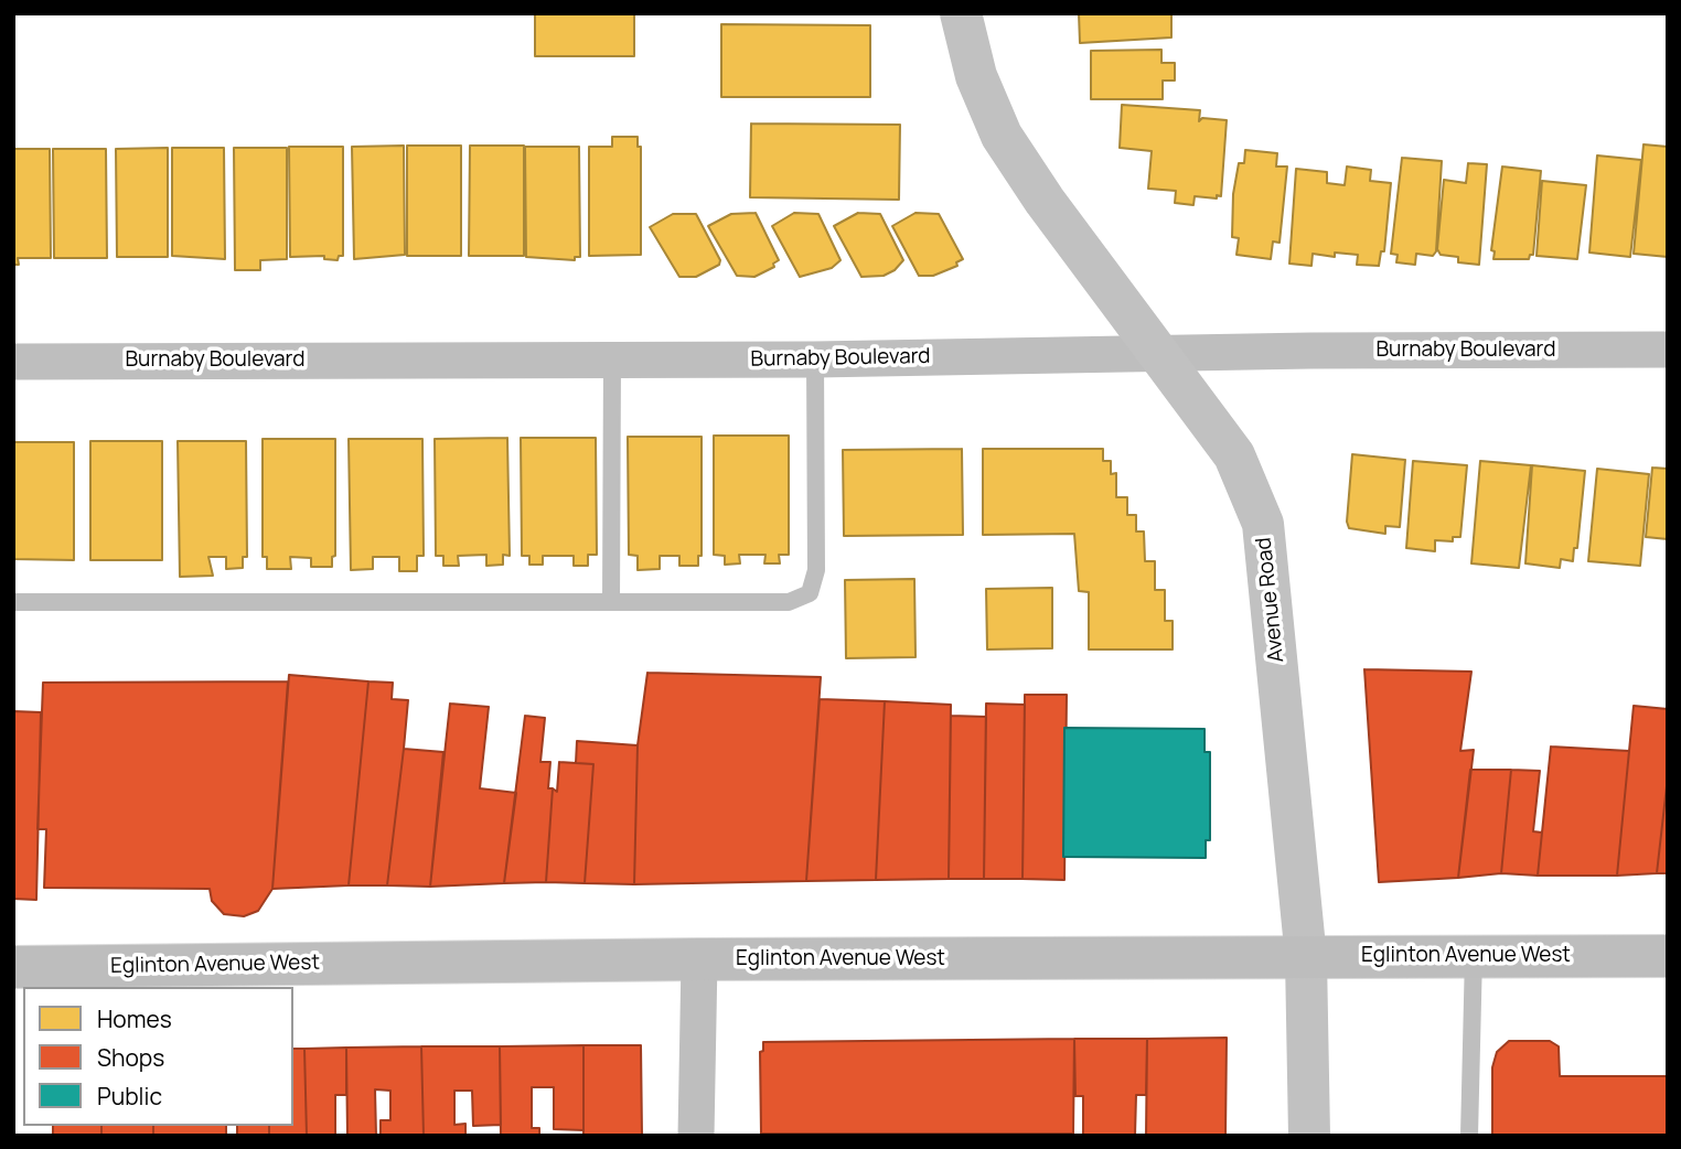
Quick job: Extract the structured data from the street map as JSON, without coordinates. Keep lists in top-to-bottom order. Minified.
{"streets":{"main road":["Avenue Road","Eglinton Avenue West"],"street":["Burnaby Boulevard"]},"crossings":[["Burnaby Boulevard","Avenue Road"],["Avenue Road","Eglinton Avenue West"]],"legend":["Homes","Shops","Public"]}
